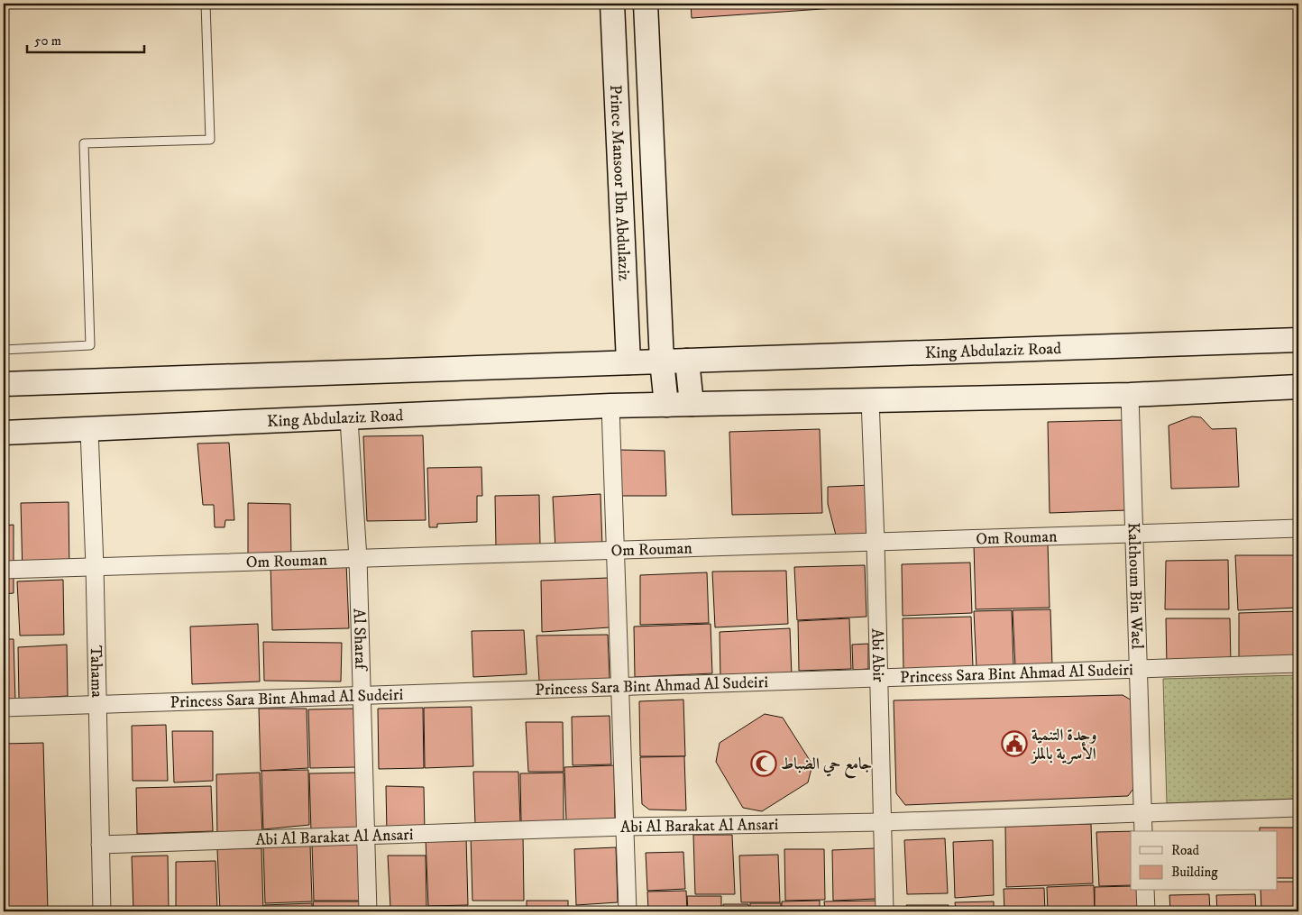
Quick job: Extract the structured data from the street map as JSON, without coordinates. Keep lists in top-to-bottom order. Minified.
{"streets":{"main road":["Prince Mansoor Ibn Abdulaziz","King Abdulaziz Road"],"street":["Om Rouman","Kalthoum Bin Wael","Al Sharaf","Abi Abir","Tahama","Princess Sara Bint Ahmad Al Sudeiri","Abi Al Barakat Al Ansari"]},"crossings":[["Prince Mansoor Ibn Abdulaziz","King Abdulaziz Road"],["King Abdulaziz Road","Kalthoum Bin Wael"],["King Abdulaziz Road","Al Sharaf"],["King Abdulaziz Road","Abi Abir"],["King Abdulaziz Road","Tahama"],["Om Rouman","Kalthoum Bin Wael"],["Om Rouman","Al Sharaf"],["Om Rouman","Abi Abir"],["Om Rouman","Tahama"],["Kalthoum Bin Wael","Princess Sara Bint Ahmad Al Sudeiri"],["Kalthoum Bin Wael","Abi Al Barakat Al Ansari"],["Al Sharaf","Princess Sara Bint Ahmad Al Sudeiri"],["Al Sharaf","Abi Al Barakat Al Ansari"],["Abi Abir","Princess Sara Bint Ahmad Al Sudeiri"],["Abi Abir","Abi Al Barakat Al Ansari"],["Tahama","Princess Sara Bint Ahmad Al Sudeiri"],["Tahama","Abi Al Barakat Al Ansari"]],"places":{"public building":["وحدة التنمية الأسرية بالملز"],"mosque":["جامع حي الضباط"]},"legend":["Road","Building"],"scale_bar":"50 m"}
